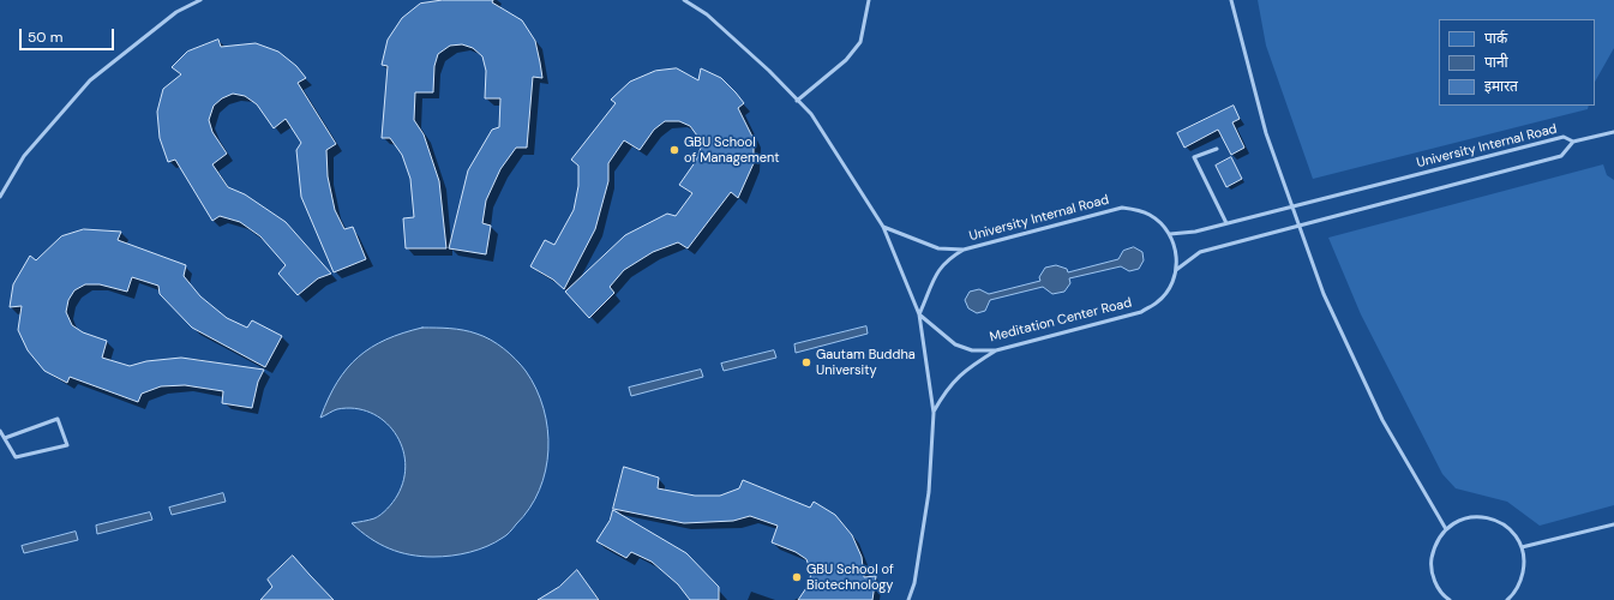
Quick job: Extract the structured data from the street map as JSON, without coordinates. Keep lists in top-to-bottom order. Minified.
{"streets":{"lane":["University Internal Road","Meditation Center Road"]},"crossings":[["University Internal Road","Meditation Center Road"]],"places":["GBU School of Management","Gautam Buddha University","GBU School of Biotechnology"],"legend":["पार्क","पानी","इमारत"],"scale_bar":"50 m"}
